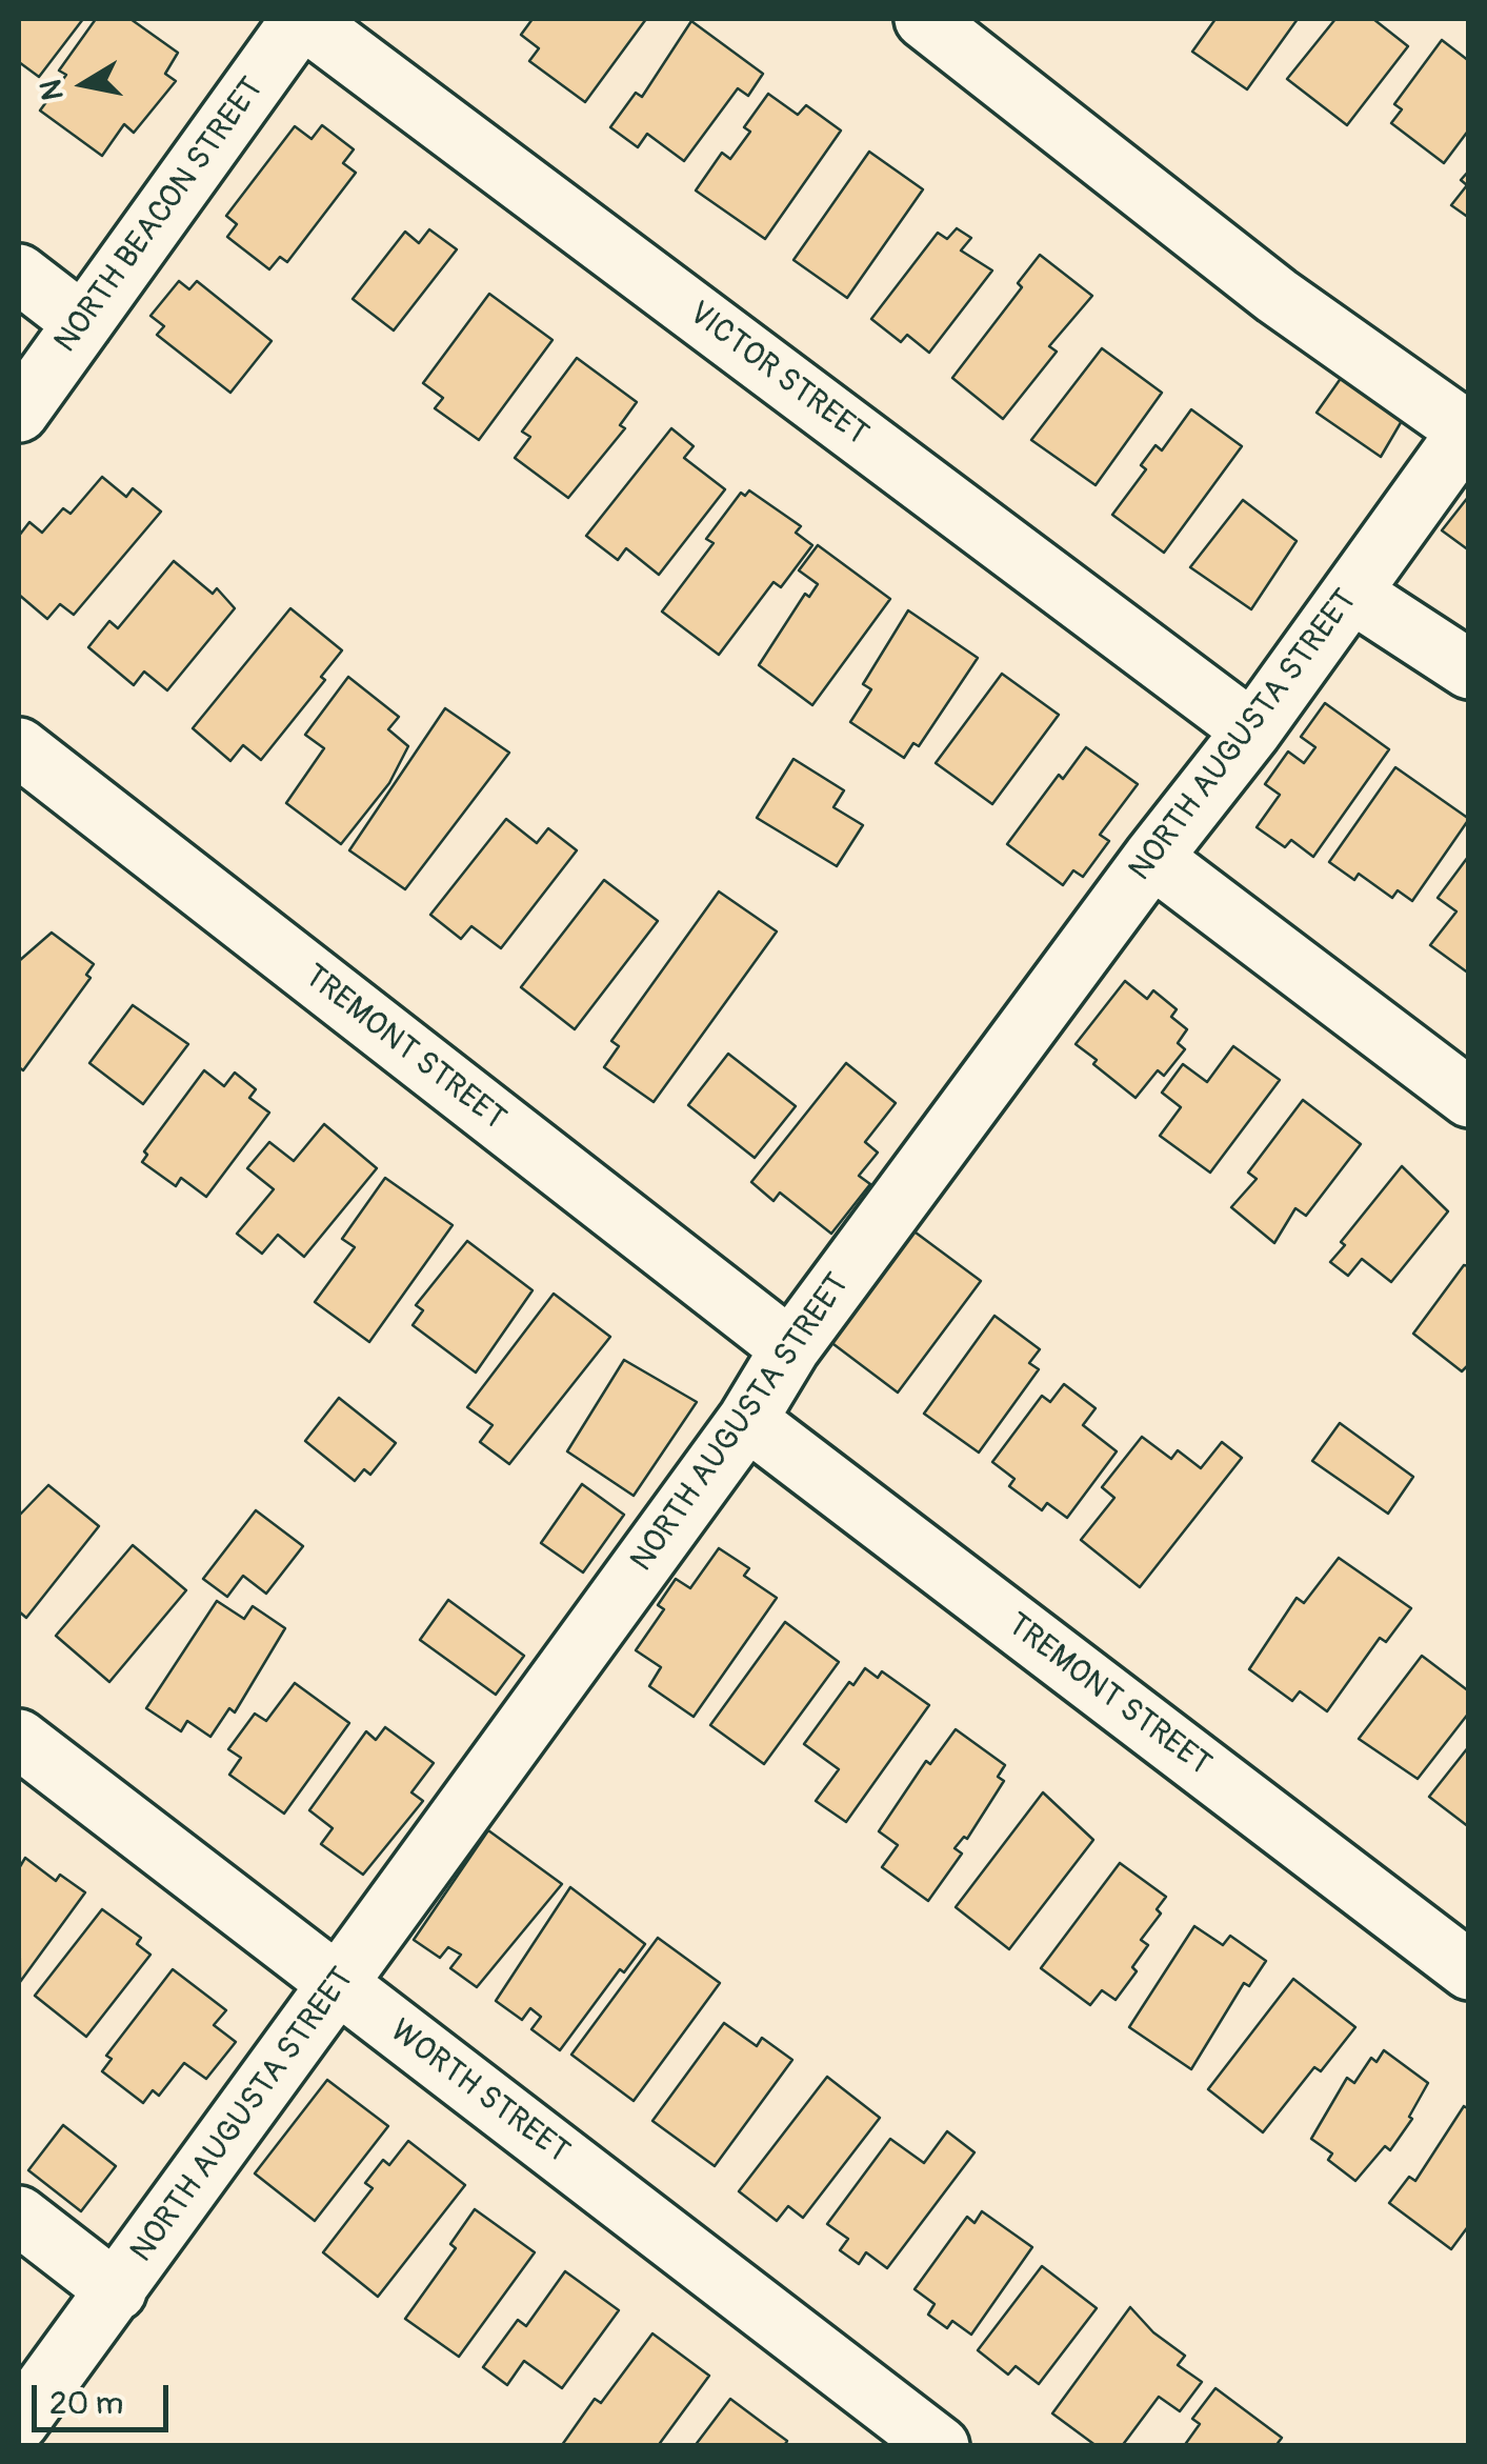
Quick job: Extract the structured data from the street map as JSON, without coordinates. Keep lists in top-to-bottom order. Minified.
{"streets":{"street":["NORTH BEACON STREET","VICTOR STREET","NORTH AUGUSTA STREET","TREMONT STREET","WORTH STREET"]},"crossings":[["NORTH BEACON STREET","VICTOR STREET"],["VICTOR STREET","NORTH AUGUSTA STREET"],["NORTH AUGUSTA STREET","TREMONT STREET"],["NORTH AUGUSTA STREET","WORTH STREET"]],"scale_bar":"20 m","north":"left"}
